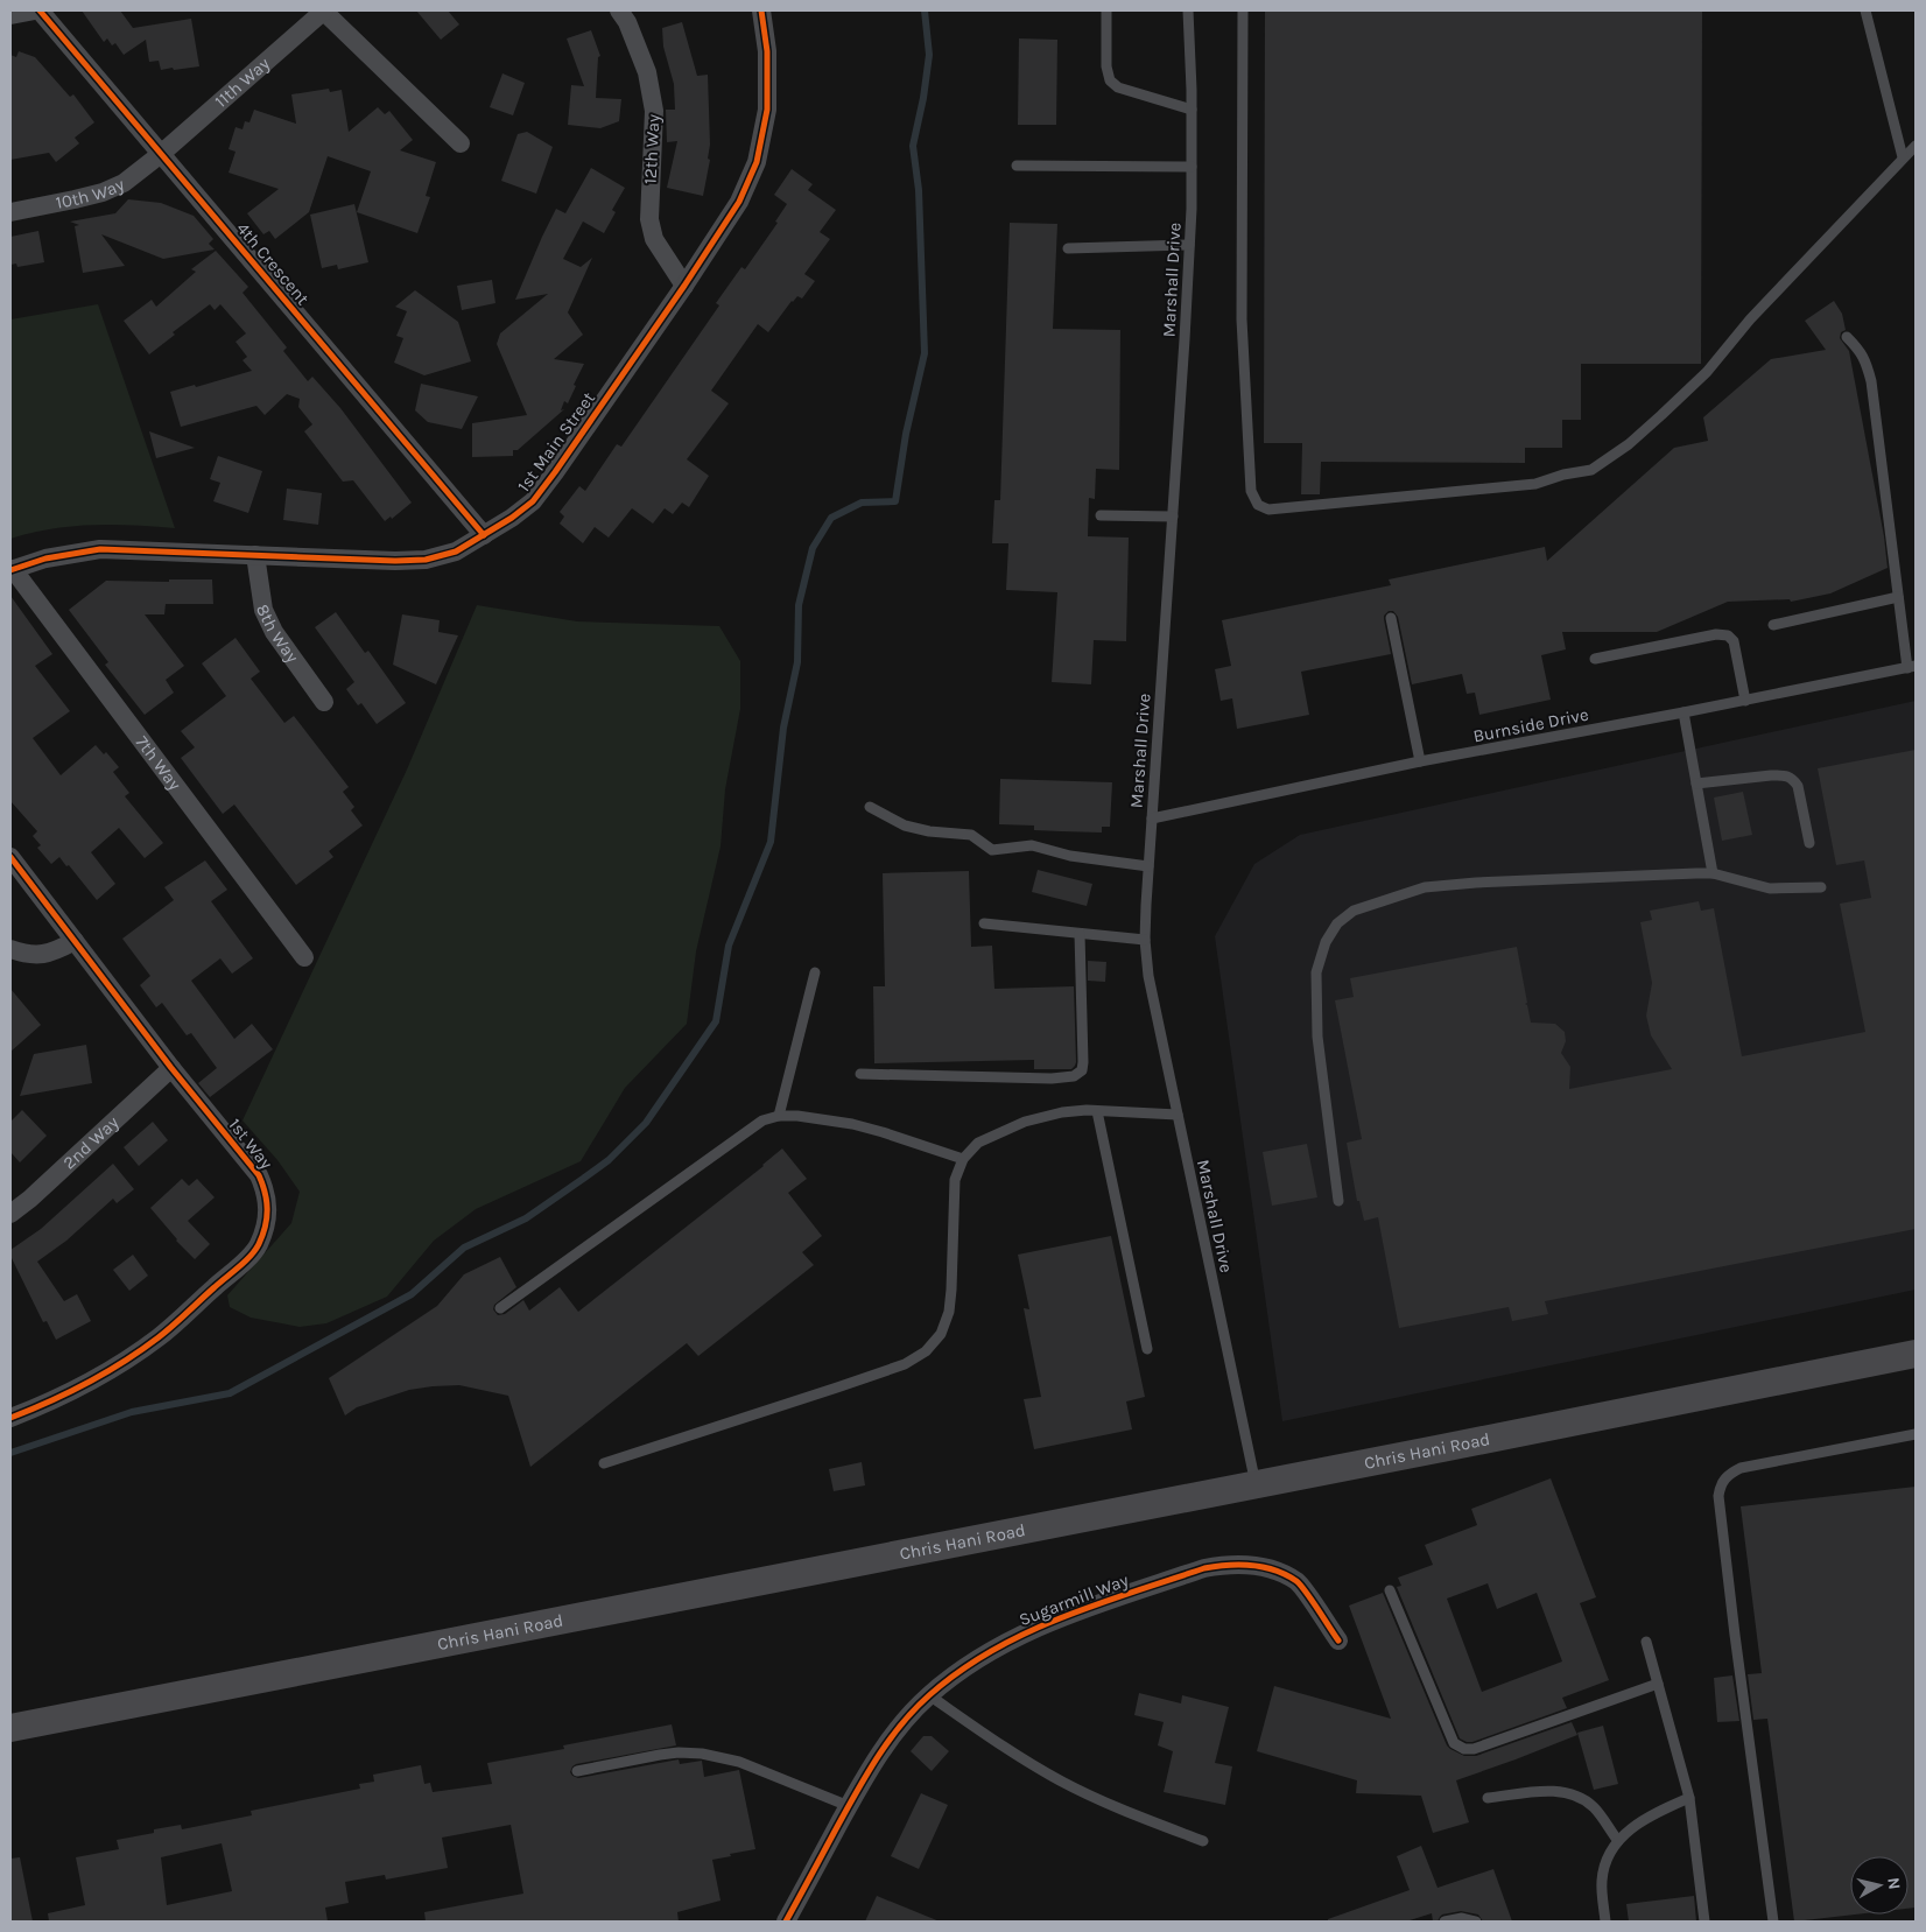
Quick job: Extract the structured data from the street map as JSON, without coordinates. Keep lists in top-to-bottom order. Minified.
{"streets":{"main road":["Chris Hani Road"],"street":["11th Way","12th Way","10th Way","4th Crescent","1st Main Street","8th Way","7th Way","2nd Way","1st Way","Sugarmill Way"],"lane":["Marshall Drive","Burnside Drive"]},"crossings":[["11th Way","10th Way"],["11th Way","4th Crescent"],["12th Way","1st Main Street"],["10th Way","4th Crescent"],["4th Crescent","1st Main Street"],["Marshall Drive","Burnside Drive"],["Marshall Drive","Chris Hani Road"],["1st Main Street","8th Way"],["1st Main Street","7th Way"],["2nd Way","1st Way"]],"north":"right"}
